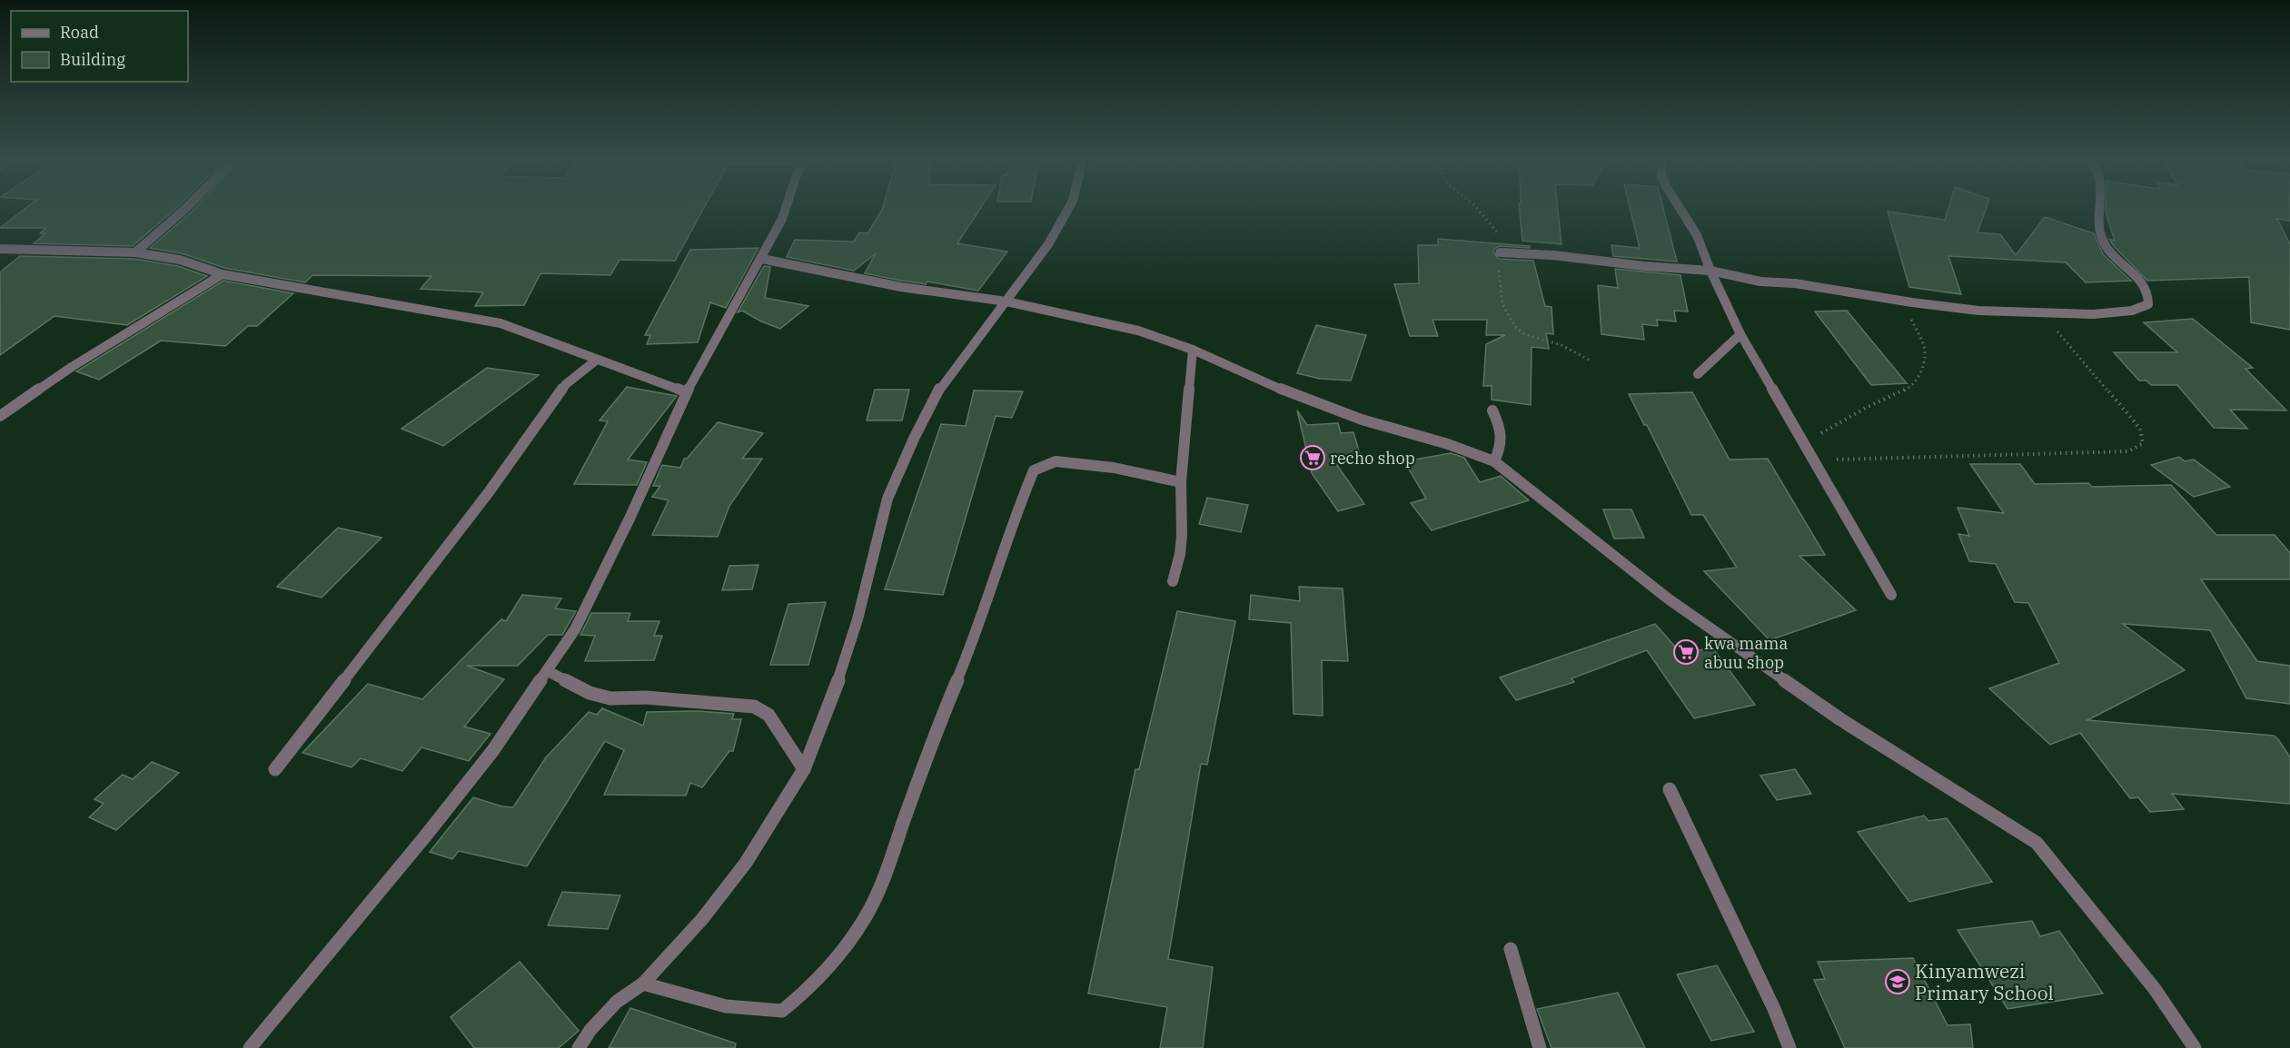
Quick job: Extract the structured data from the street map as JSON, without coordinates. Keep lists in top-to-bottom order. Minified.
{"places":{"supermarket":["recho shop","kwa mama abuu shop"],"school or university":["Kinyamwezi Primary School"]},"legend":["Road","Building"]}
